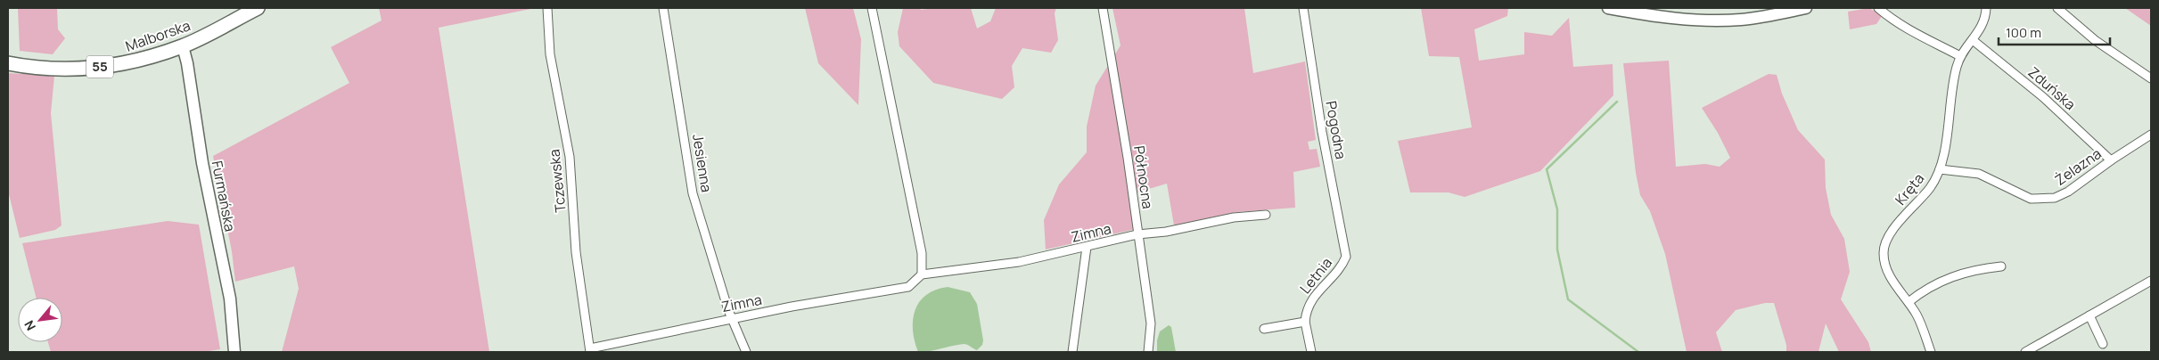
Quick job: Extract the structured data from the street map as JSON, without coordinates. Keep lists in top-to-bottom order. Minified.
{"streets":{"main road":["Malborska","55"],"street":["Zduńska","Pogodna","Jesienna","Żelazna","Północna","Tczewska","Kręta","Furmańska","Zimna","Letnia"]},"crossings":[["Malborska","Furmańska"],["Zduńska","Żelazna"],["Zduńska","Kręta"],["Pogodna","Letnia"],["Jesienna","Zimna"],["Żelazna","Kręta"],["Północna","Zimna"],["Tczewska","Zimna"]],"scale_bar":"100 m","north":"bottom left"}
